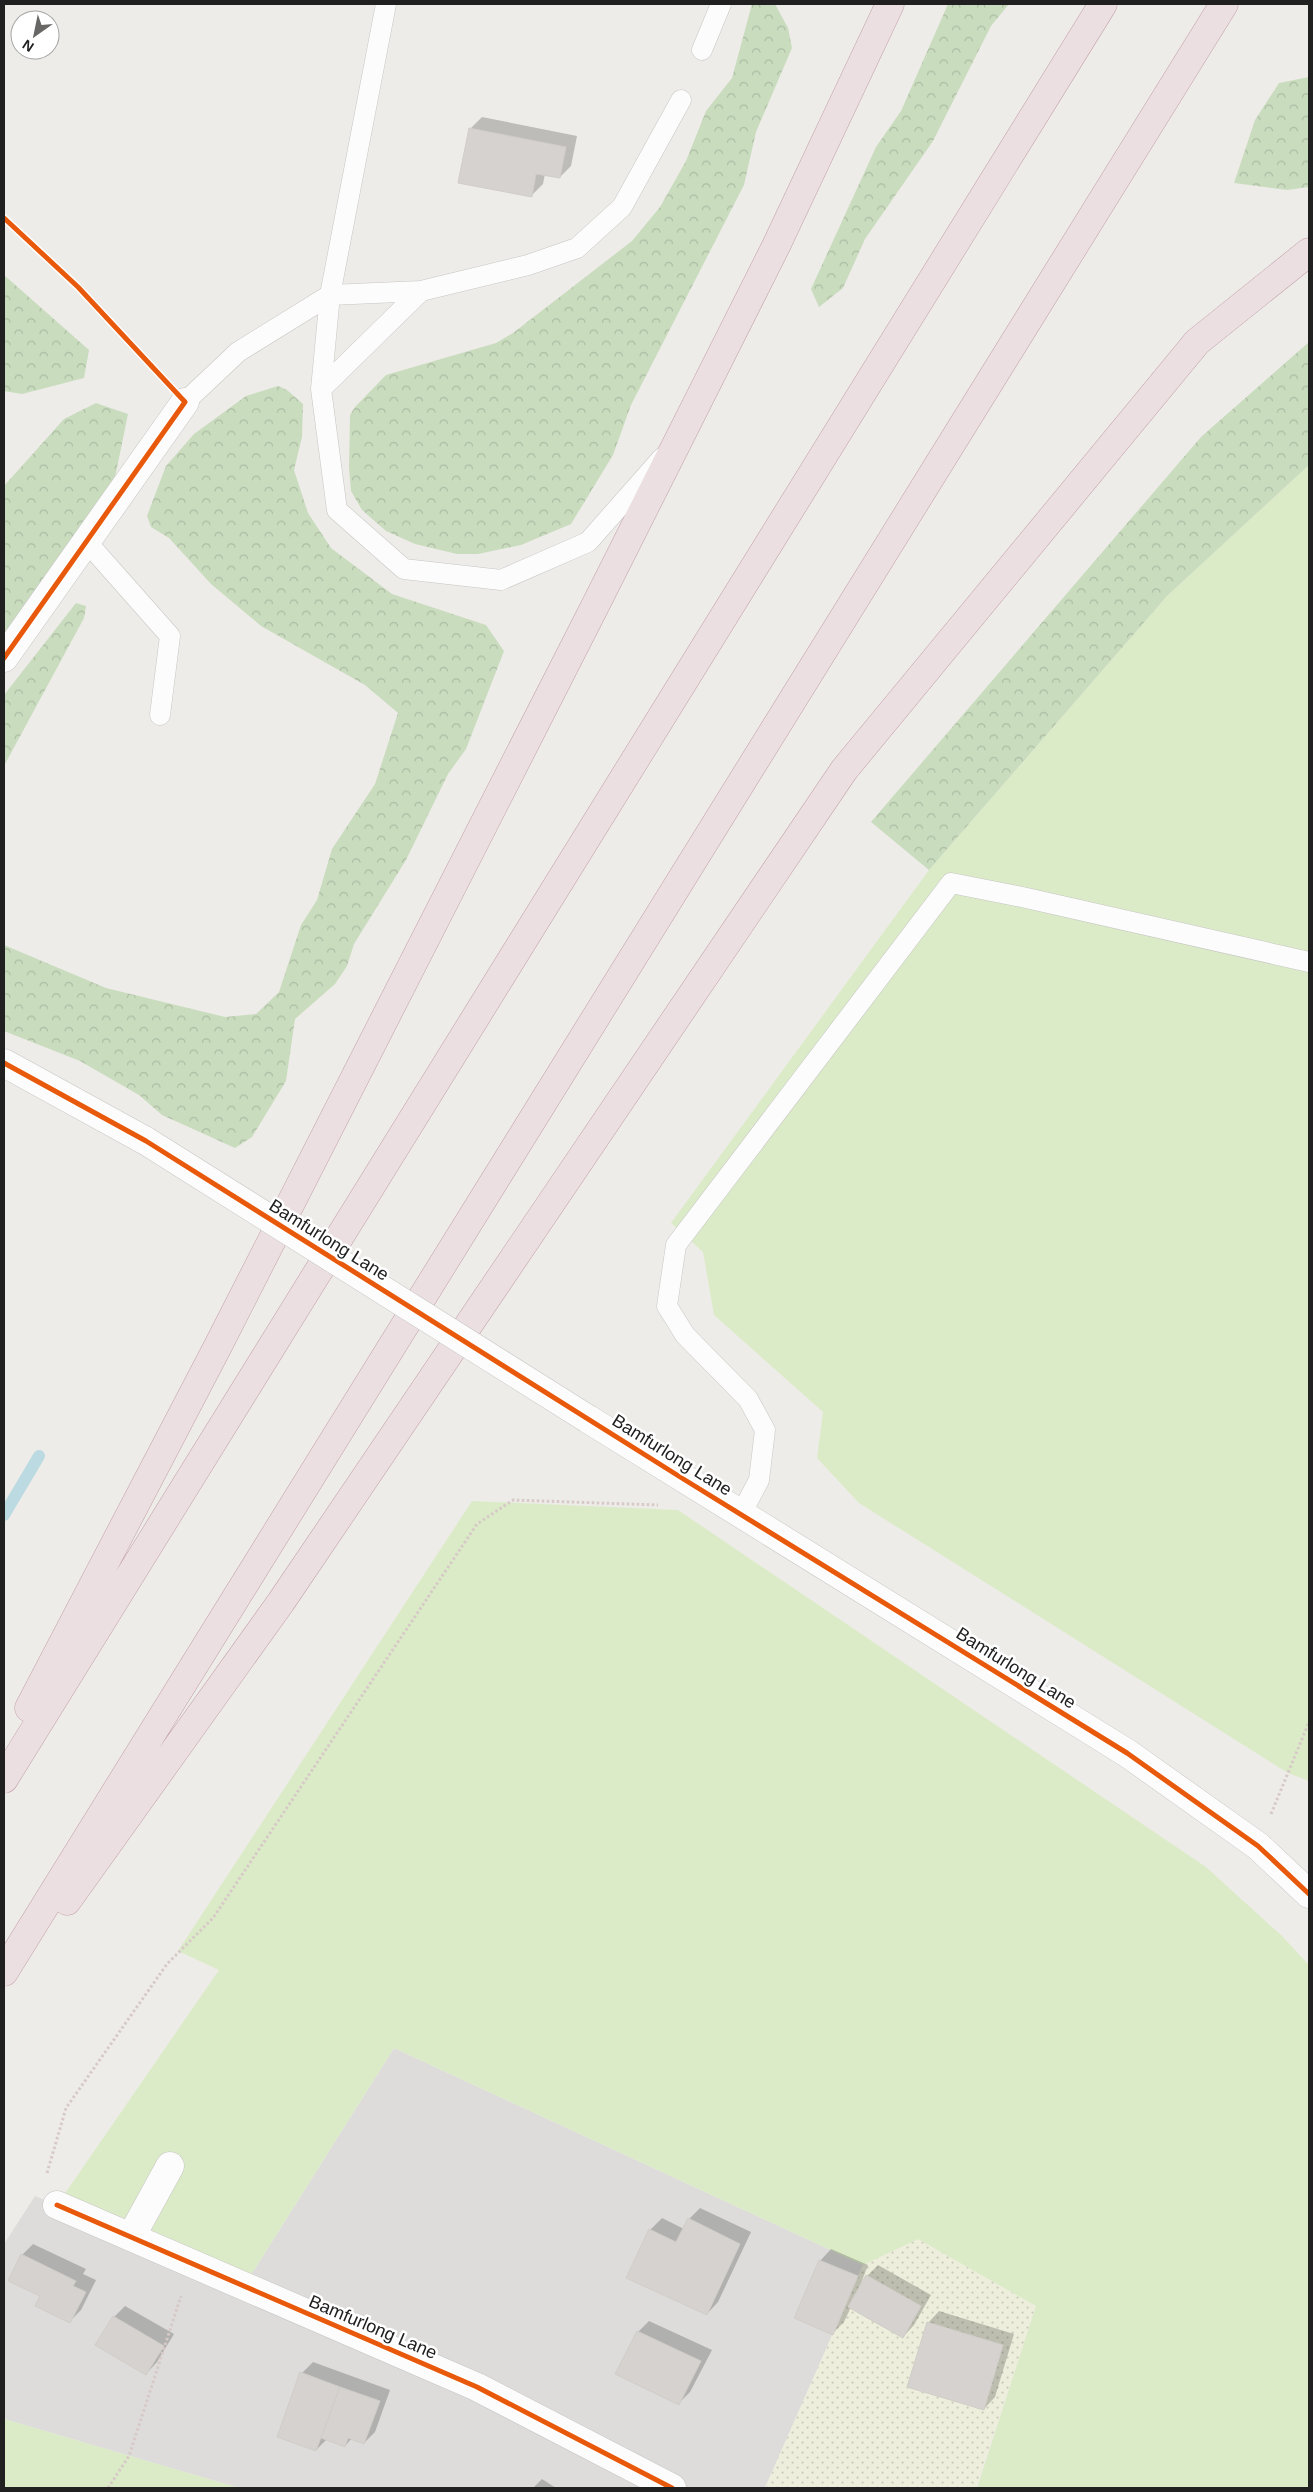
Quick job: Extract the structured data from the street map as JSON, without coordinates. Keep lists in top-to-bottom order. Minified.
{"streets":{"street":["Bamfurlong Lane"]},"north":"bottom left"}
